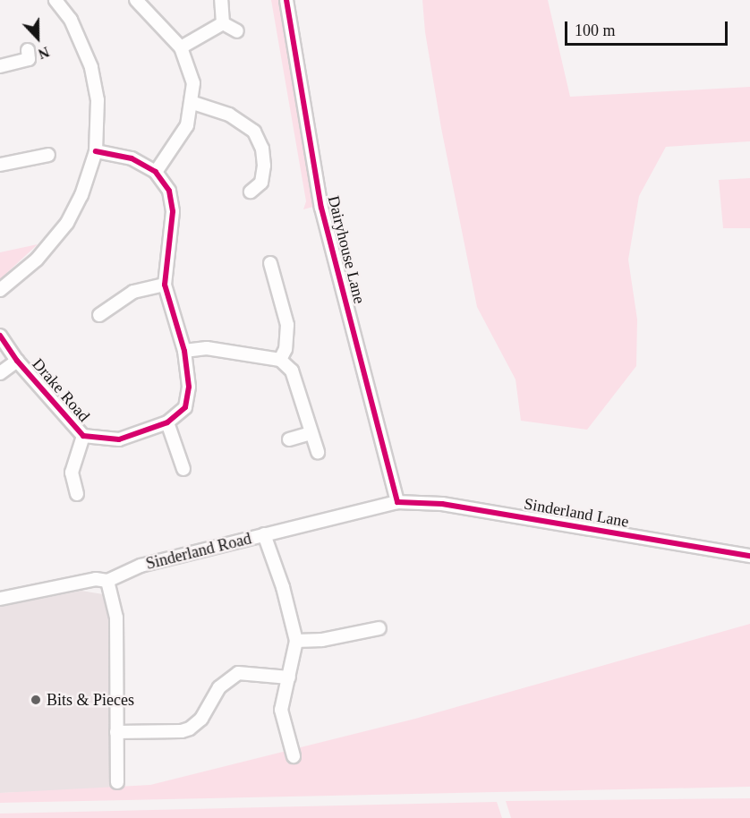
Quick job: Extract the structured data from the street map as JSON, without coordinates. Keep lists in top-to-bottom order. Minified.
{"streets":{"street":["Dairyhouse Lane","Drake Road","Sinderland Lane","Sinderland Road"]},"crossings":[["Dairyhouse Lane","Sinderland Lane"],["Dairyhouse Lane","Sinderland Road"],["Sinderland Lane","Sinderland Road"]],"places":["Bits & Pieces"],"scale_bar":"100 m","north":"bottom"}
